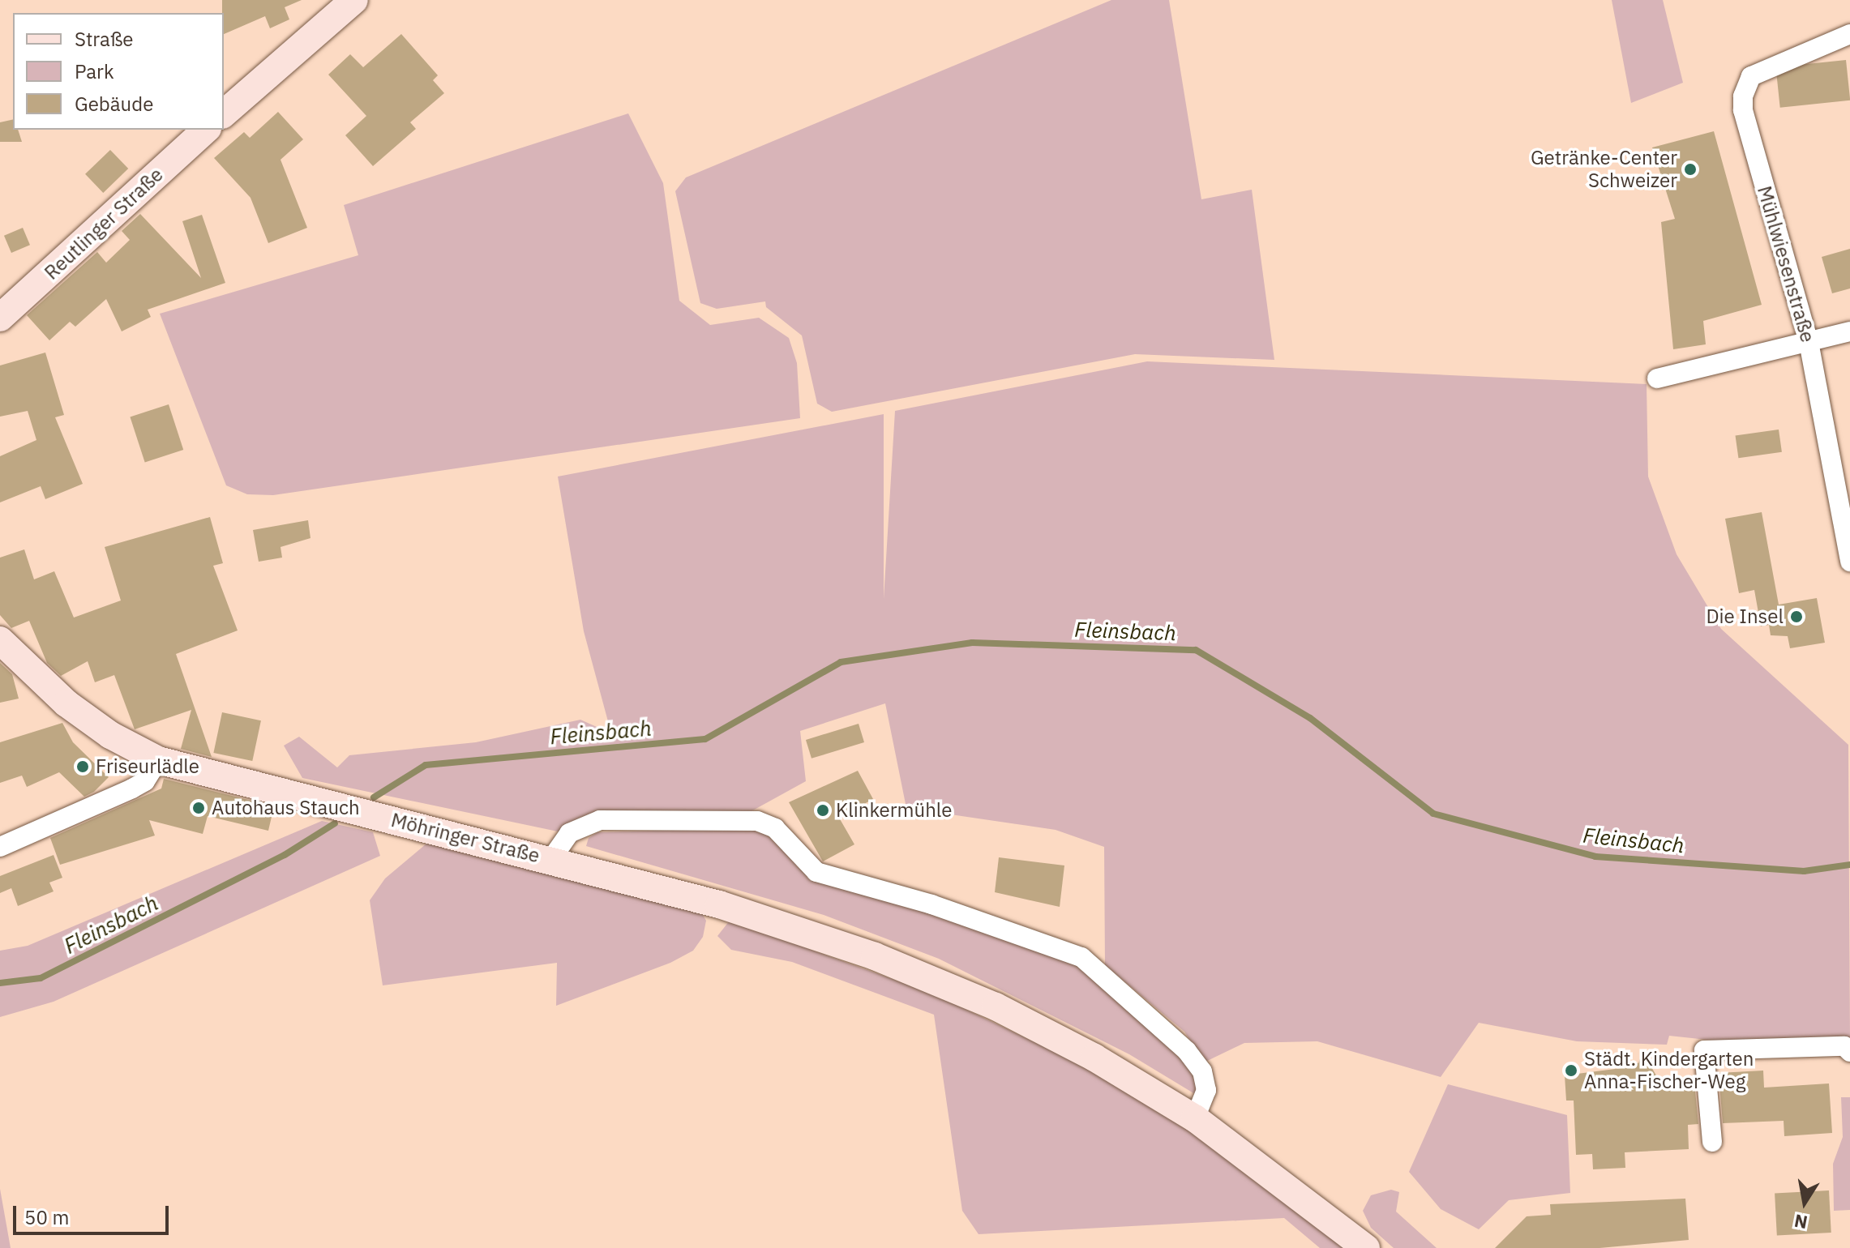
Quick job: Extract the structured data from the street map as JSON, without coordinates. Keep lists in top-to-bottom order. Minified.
{"streets":{"main road":["Reutlinger Straße","Möhringer Straße"],"street":["Mühlwiesenstraße"]},"water":["Fleinsbach"],"places":["Getränke-Center Schweizer","Die Insel","Friseurlädle","Autohaus Stauch","Klinkermühle","Städt. Kindergarten Anna-Fischer-Weg"],"legend":["Straße","Park","Gebäude"],"scale_bar":"50 m","north":"bottom"}
